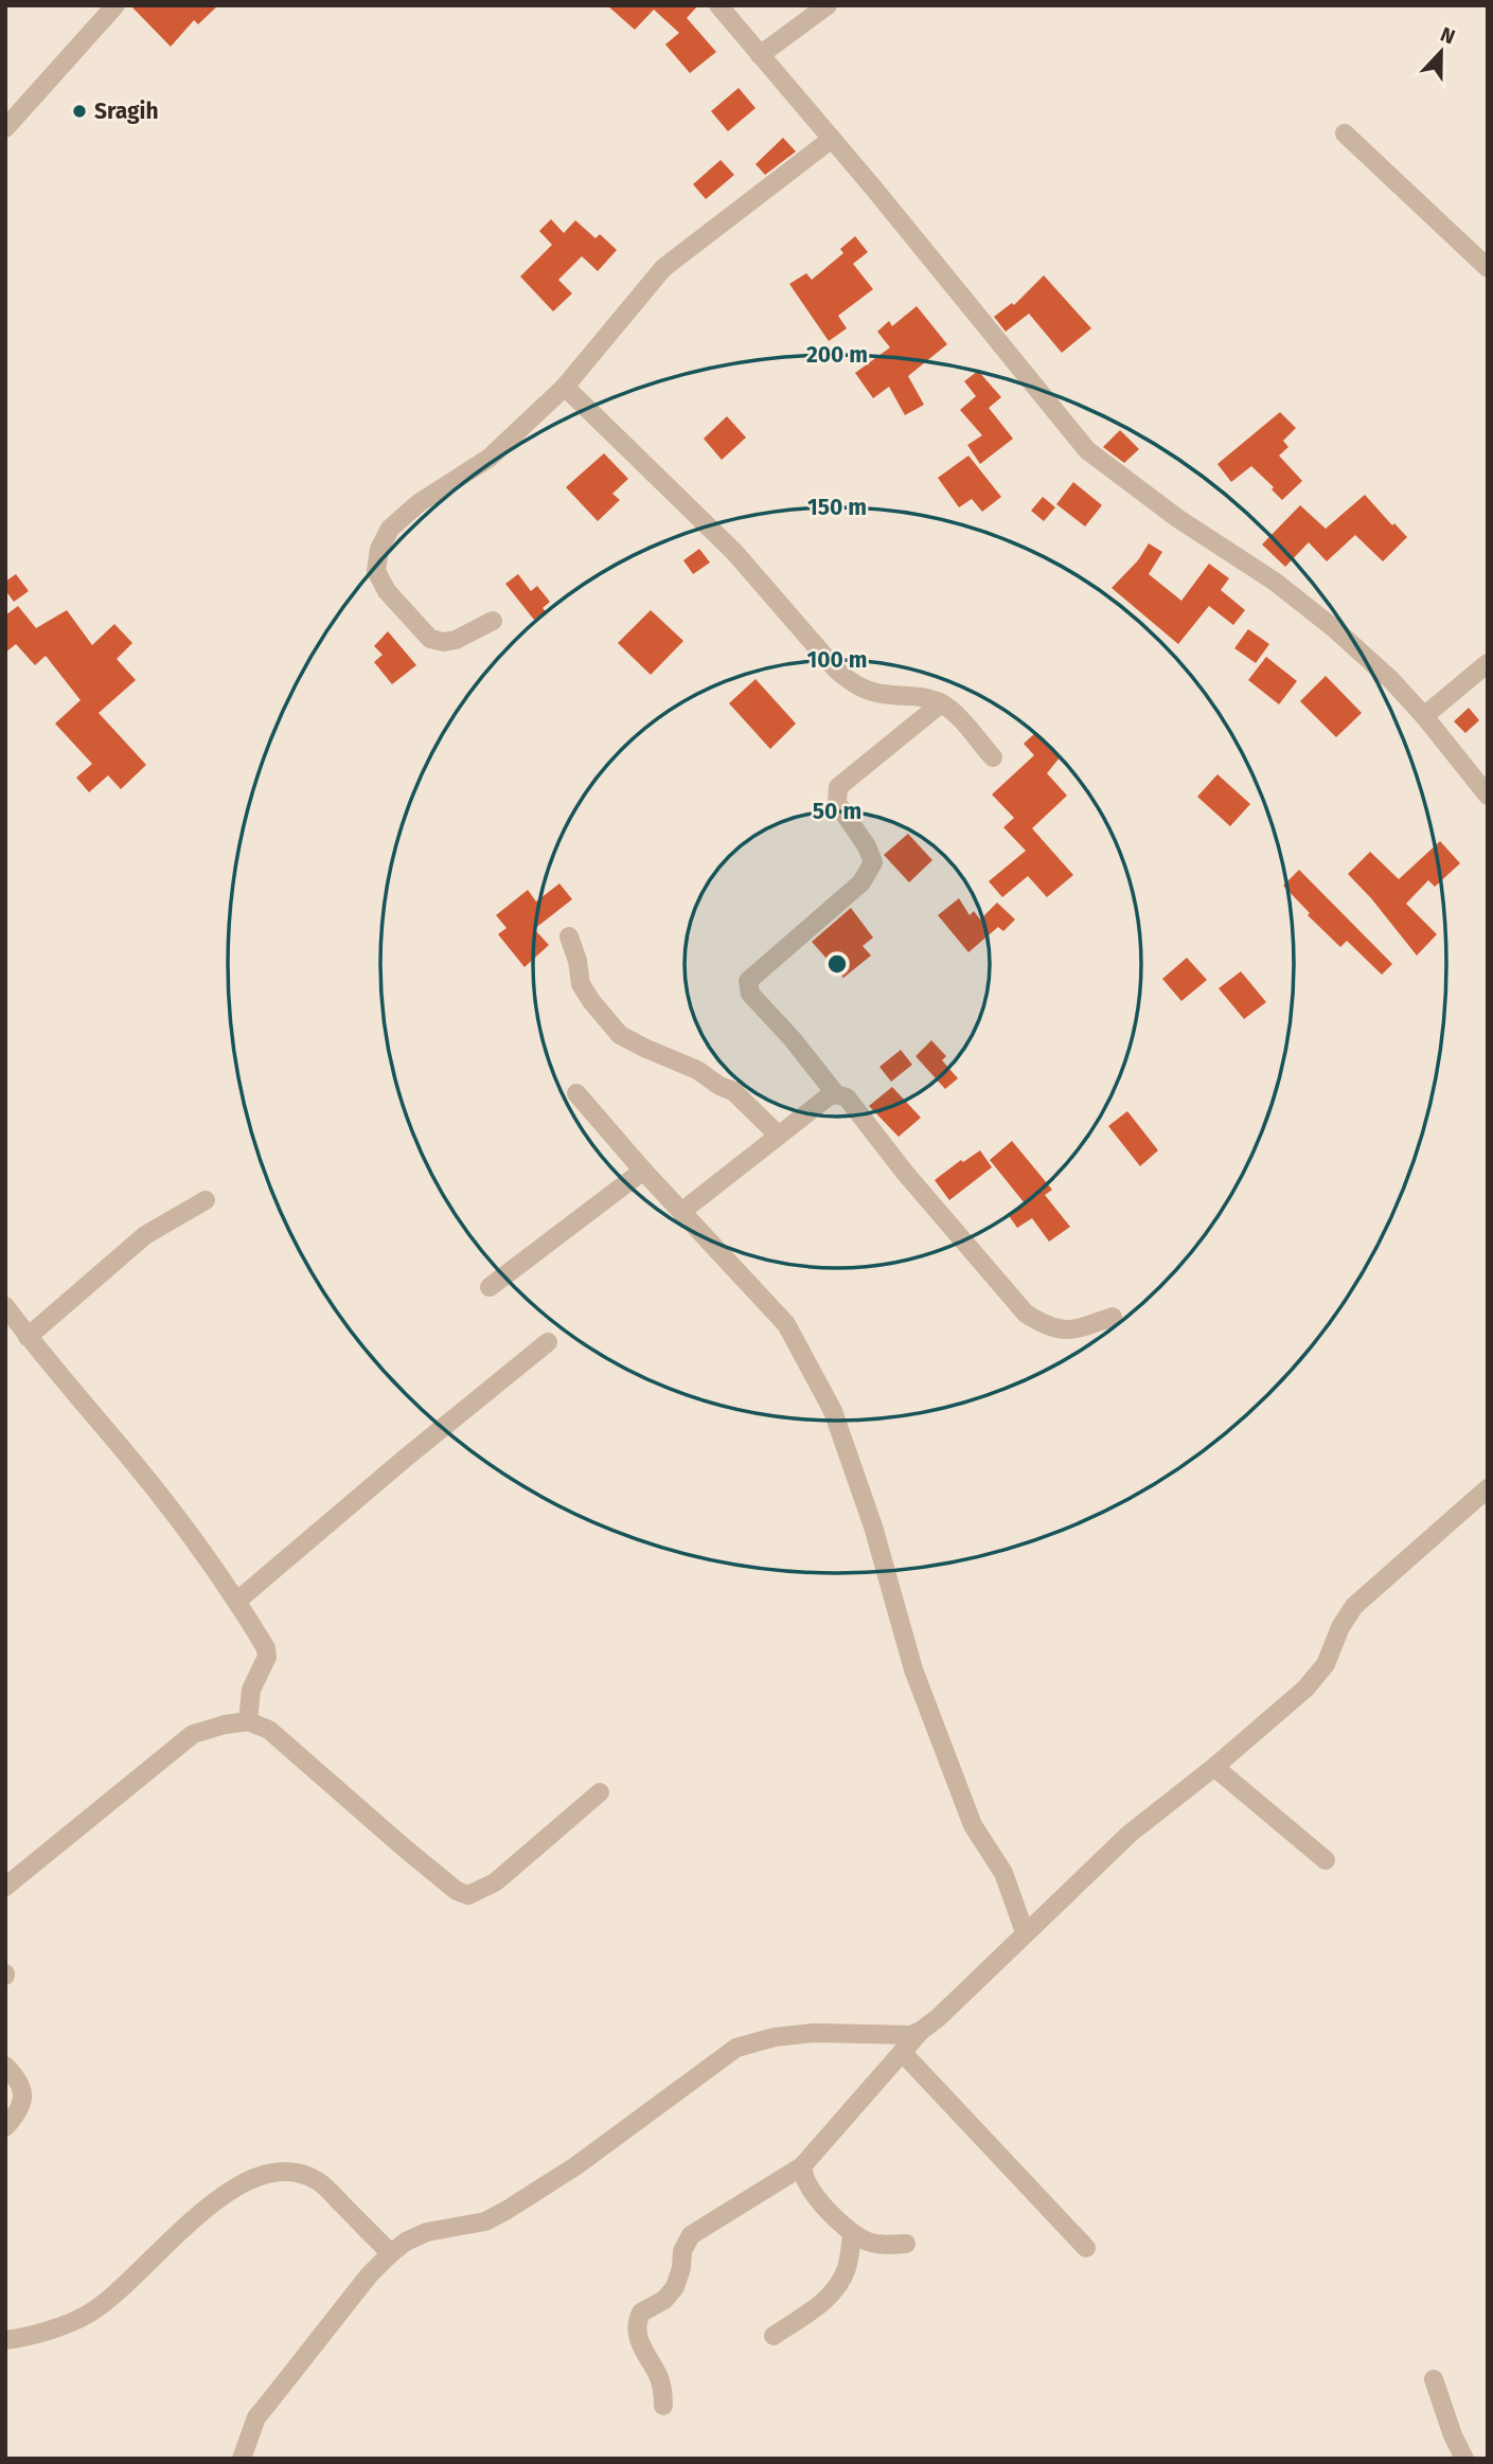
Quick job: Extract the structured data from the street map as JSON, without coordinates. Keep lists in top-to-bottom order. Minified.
{"places":["Sragih"],"north":"top","rings":["200 m","150 m","100 m","50 m"]}
